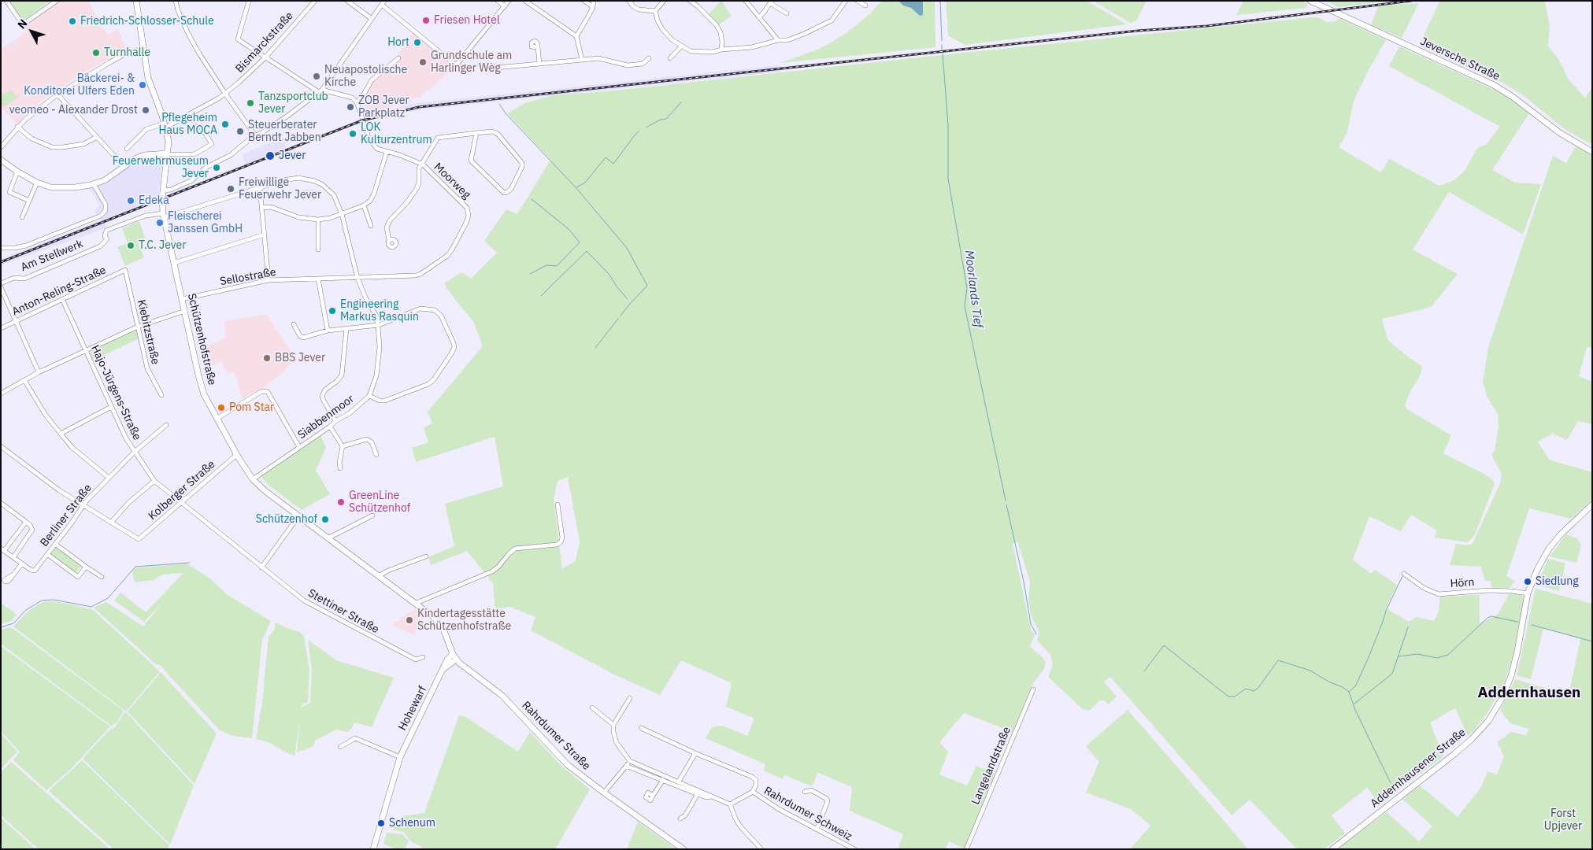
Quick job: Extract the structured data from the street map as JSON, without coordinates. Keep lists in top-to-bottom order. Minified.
{"streets":{"street":["Bismarckstraße","Jeversche Straße","Moorweg","Am Stellwerk","Sellostraße","Anton-Reling-Straße","Kiebitzstraße","Schützenhofstraße","Hajo-Jürgens-Straße","Siabbenmoor","Kolberger Straße","Berliner Straße","Hörn","Stettiner Straße","Hohewarf","Rahrdumer Straße","Langelandstraße","Addernhausener Straße","Rahrdumer Schweiz"]},"crossings":[["Bismarckstraße","Schützenhofstraße"],["Moorweg","Sellostraße"],["Moorweg","Siabbenmoor"],["Am Stellwerk","Siabbenmoor"],["Sellostraße","Schützenhofstraße"],["Sellostraße","Siabbenmoor"],["Anton-Reling-Straße","Kiebitzstraße"],["Anton-Reling-Straße","Hajo-Jürgens-Straße"],["Schützenhofstraße","Siabbenmoor"],["Schützenhofstraße","Kolberger Straße"],["Schützenhofstraße","Hohewarf"],["Schützenhofstraße","Rahrdumer Straße"],["Hajo-Jürgens-Straße","Kolberger Straße"],["Hajo-Jürgens-Straße","Berliner Straße"],["Hajo-Jürgens-Straße","Stettiner Straße"],["Kolberger Straße","Stettiner Straße"],["Hörn","Addernhausener Straße"],["Hohewarf","Rahrdumer Straße"]],"districts":["Addernhausen"],"water":["Moorlands Tief"],"parks":["Forst Upjever"],"places":["Friesen Hotel","Friedrich-Schlosser-Schule","Hort","Turnhalle","Grundschule am Harlinger Weg","Neuapostolische Kirche","Bäckerei- & Konditorei Ulfers Eden","Tanzsportclub Jever","ZOB Jever Parkplatz","veomeo - Alexander Drost","Pflegeheim Haus MOCA","Steuerberater Berndt Jabben","LOK Kulturzentrum","Jever","Feuerwehrmuseum Jever","Freiwillige Feuerwehr Jever","Edeka","Fleischerei Janssen GmbH","T.C. Jever","Engineering Markus Rasquin","BBS Jever","Pom Star","GreenLine Schützenhof","Schützenhof","Siedlung","Kindertagesstätte Schützenhofstraße","Schenum"],"north":"top left"}
